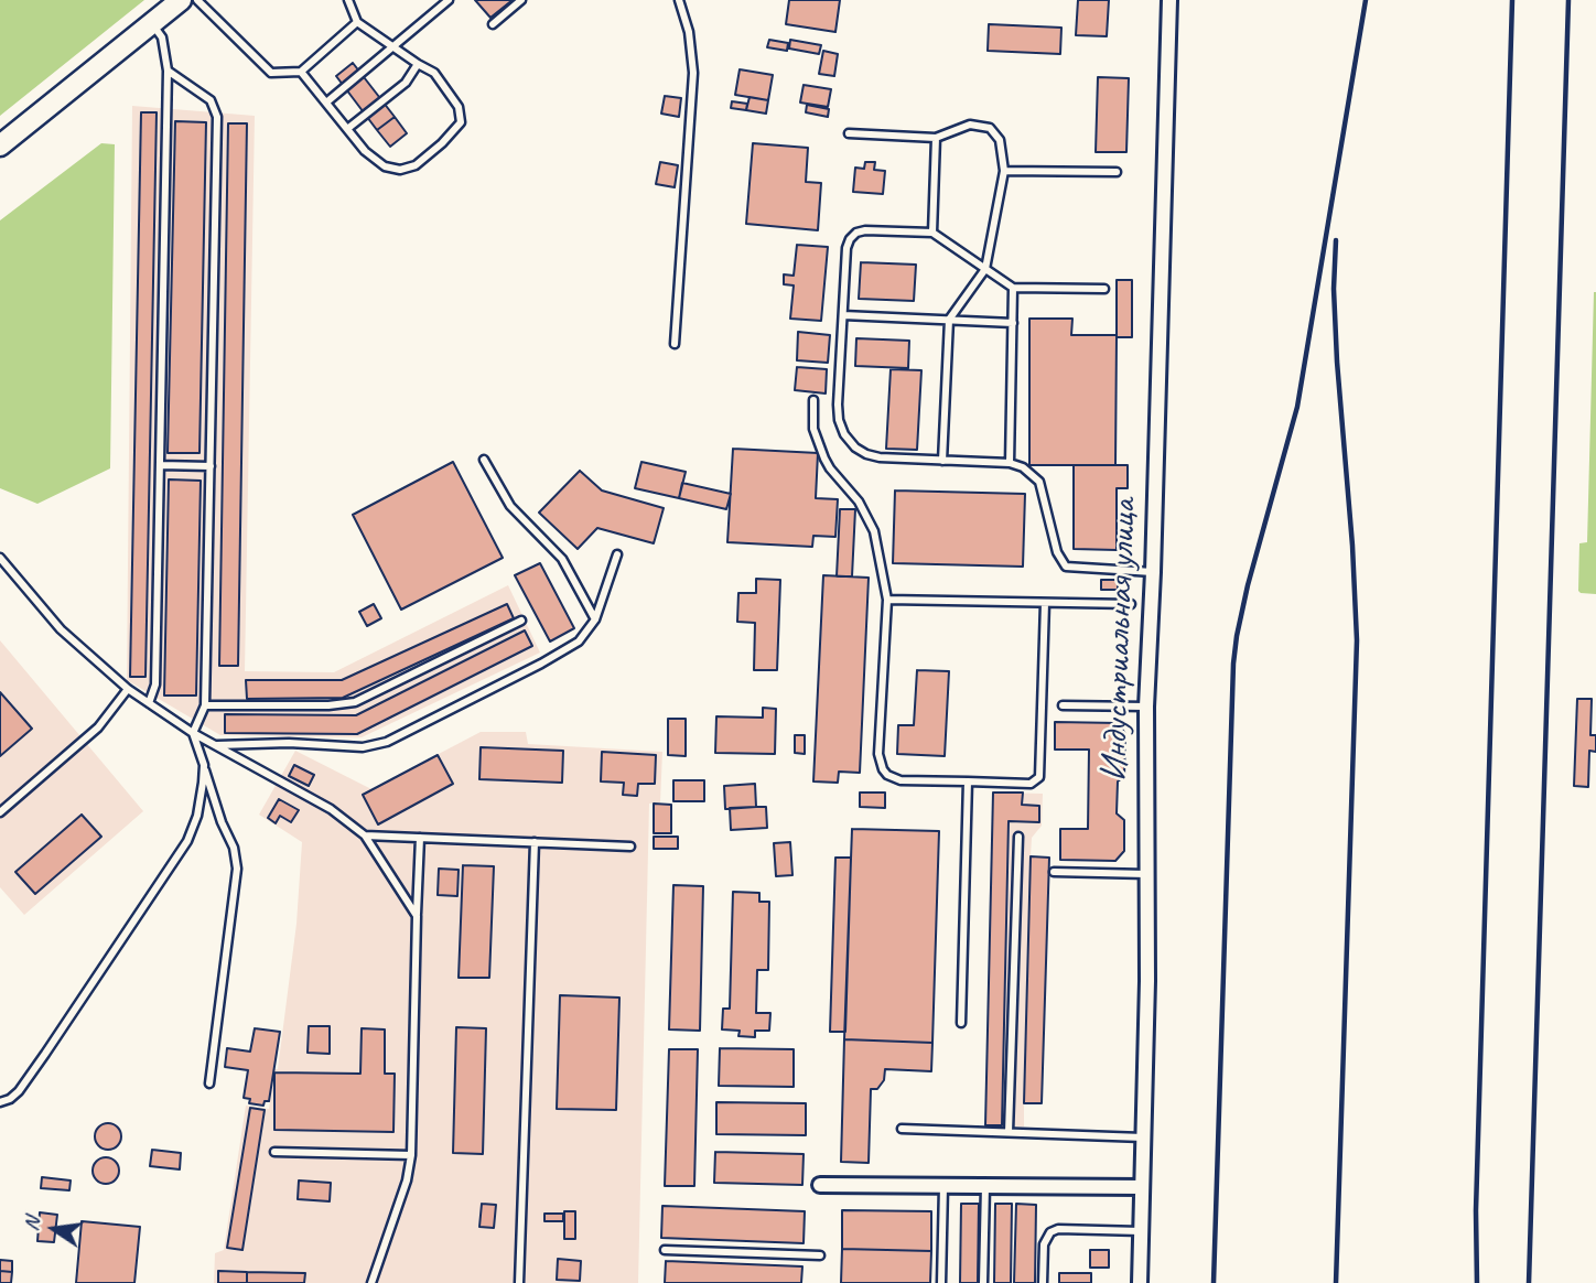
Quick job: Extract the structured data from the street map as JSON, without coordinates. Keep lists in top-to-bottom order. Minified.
{"streets":{"street":["Индустриальная улица"]},"north":"left"}
